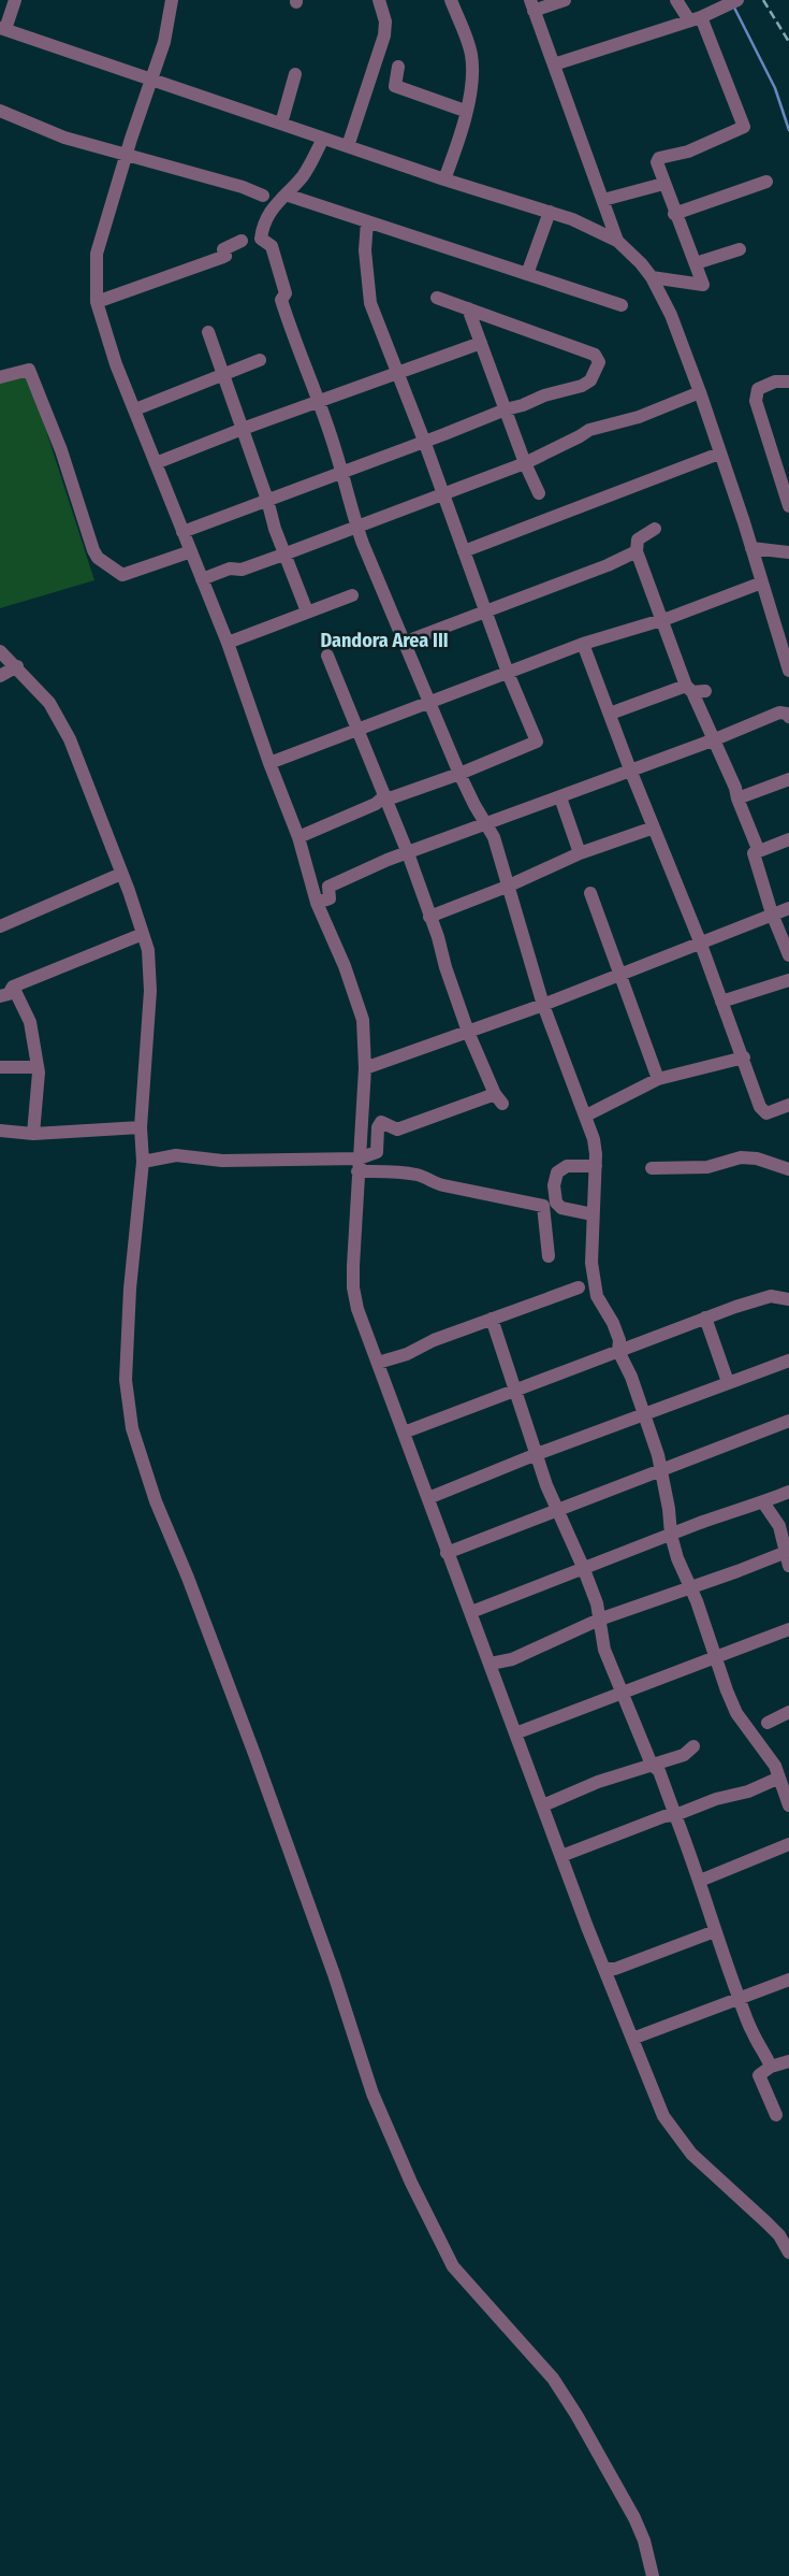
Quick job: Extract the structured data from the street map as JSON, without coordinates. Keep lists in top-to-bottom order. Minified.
{"districts":["Dandora Area III"]}
